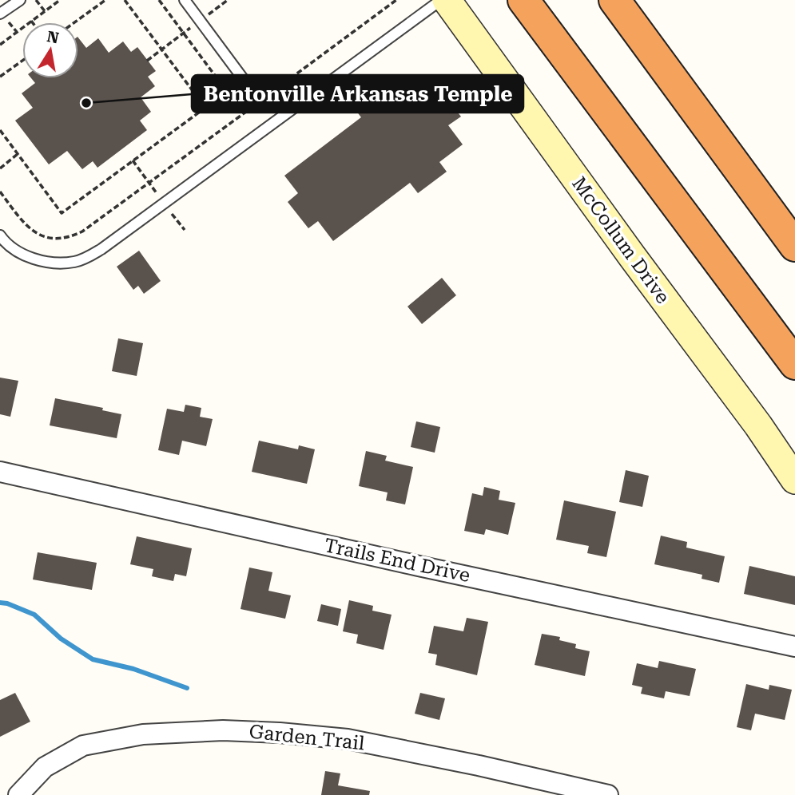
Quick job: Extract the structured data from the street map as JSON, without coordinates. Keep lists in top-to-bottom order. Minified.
{"streets":{"street":["McCollum Drive","Trails End Drive","Garden Trail"]},"places":["Bentonville Arkansas Temple"],"north":"top"}
